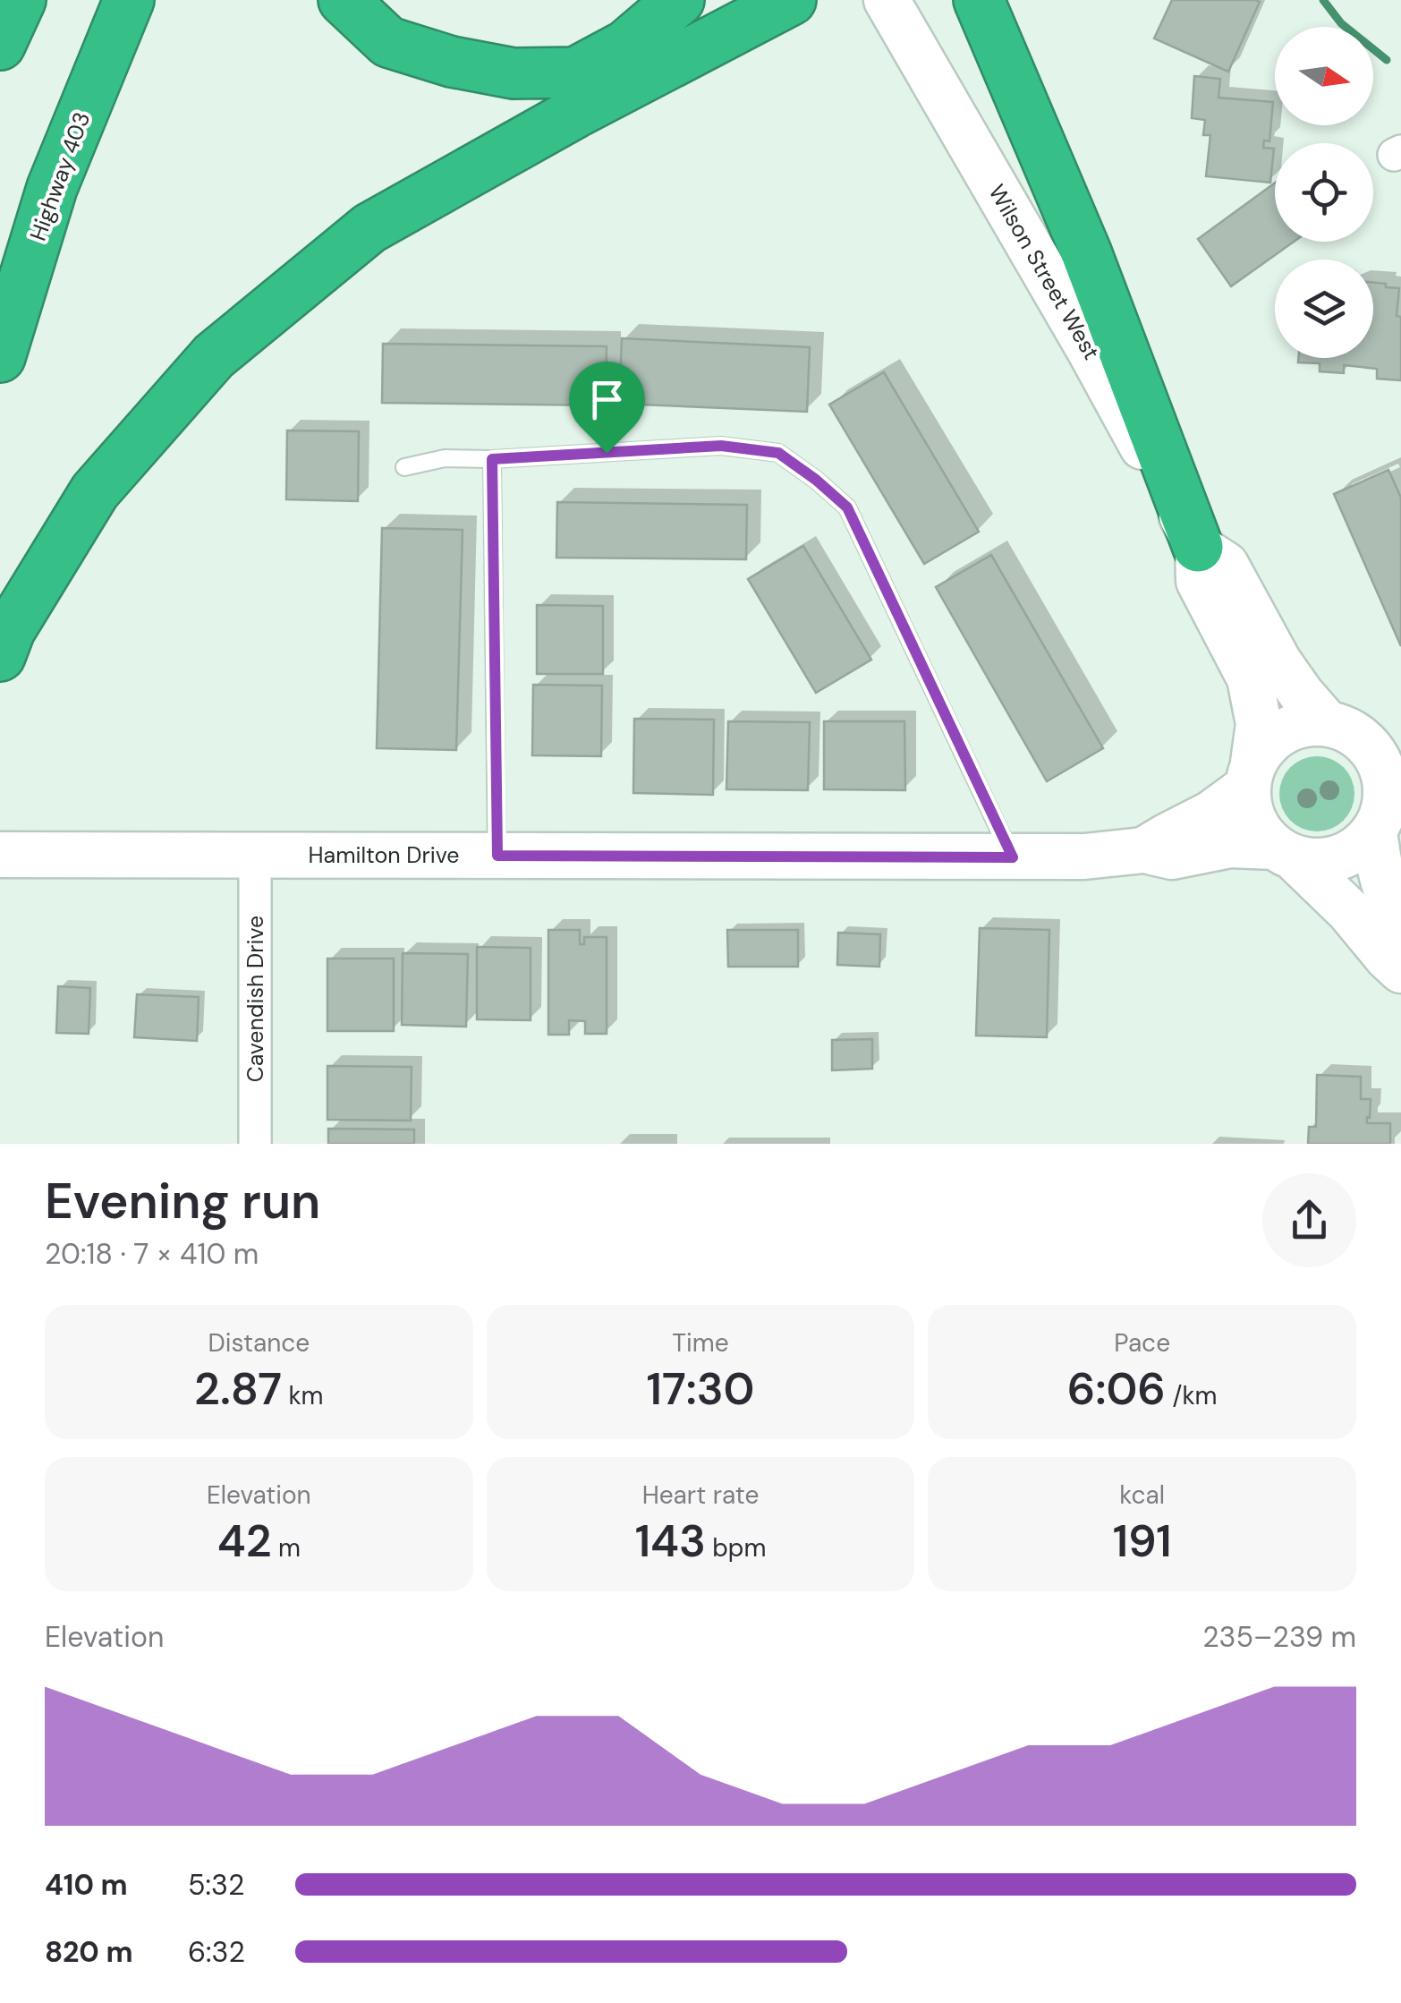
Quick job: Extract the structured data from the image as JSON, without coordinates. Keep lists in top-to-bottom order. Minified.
{"streets":{"highway":["Highway 403"],"main road":["Wilson Street West","Hamilton Drive"],"street":["Cavendish Drive"]},"crossings":[["Wilson Street West","Hamilton Drive"],["Hamilton Drive","Cavendish Drive"]],"north":"right","page":{"heading":["Evening run","20:18 · 7 × 410 m"],"stats":[["Distance","2.87 km"],["Time","17:30"],["Pace","6:06 /km"],["Elevation","42 m"],["Heart rate","143 bpm"],["kcal","191"]],"chart":["Elevation","235–239 m"],"list":[{"name":"410 m","note":"5:32"},{"name":"820 m","note":"6:32"}]}}
